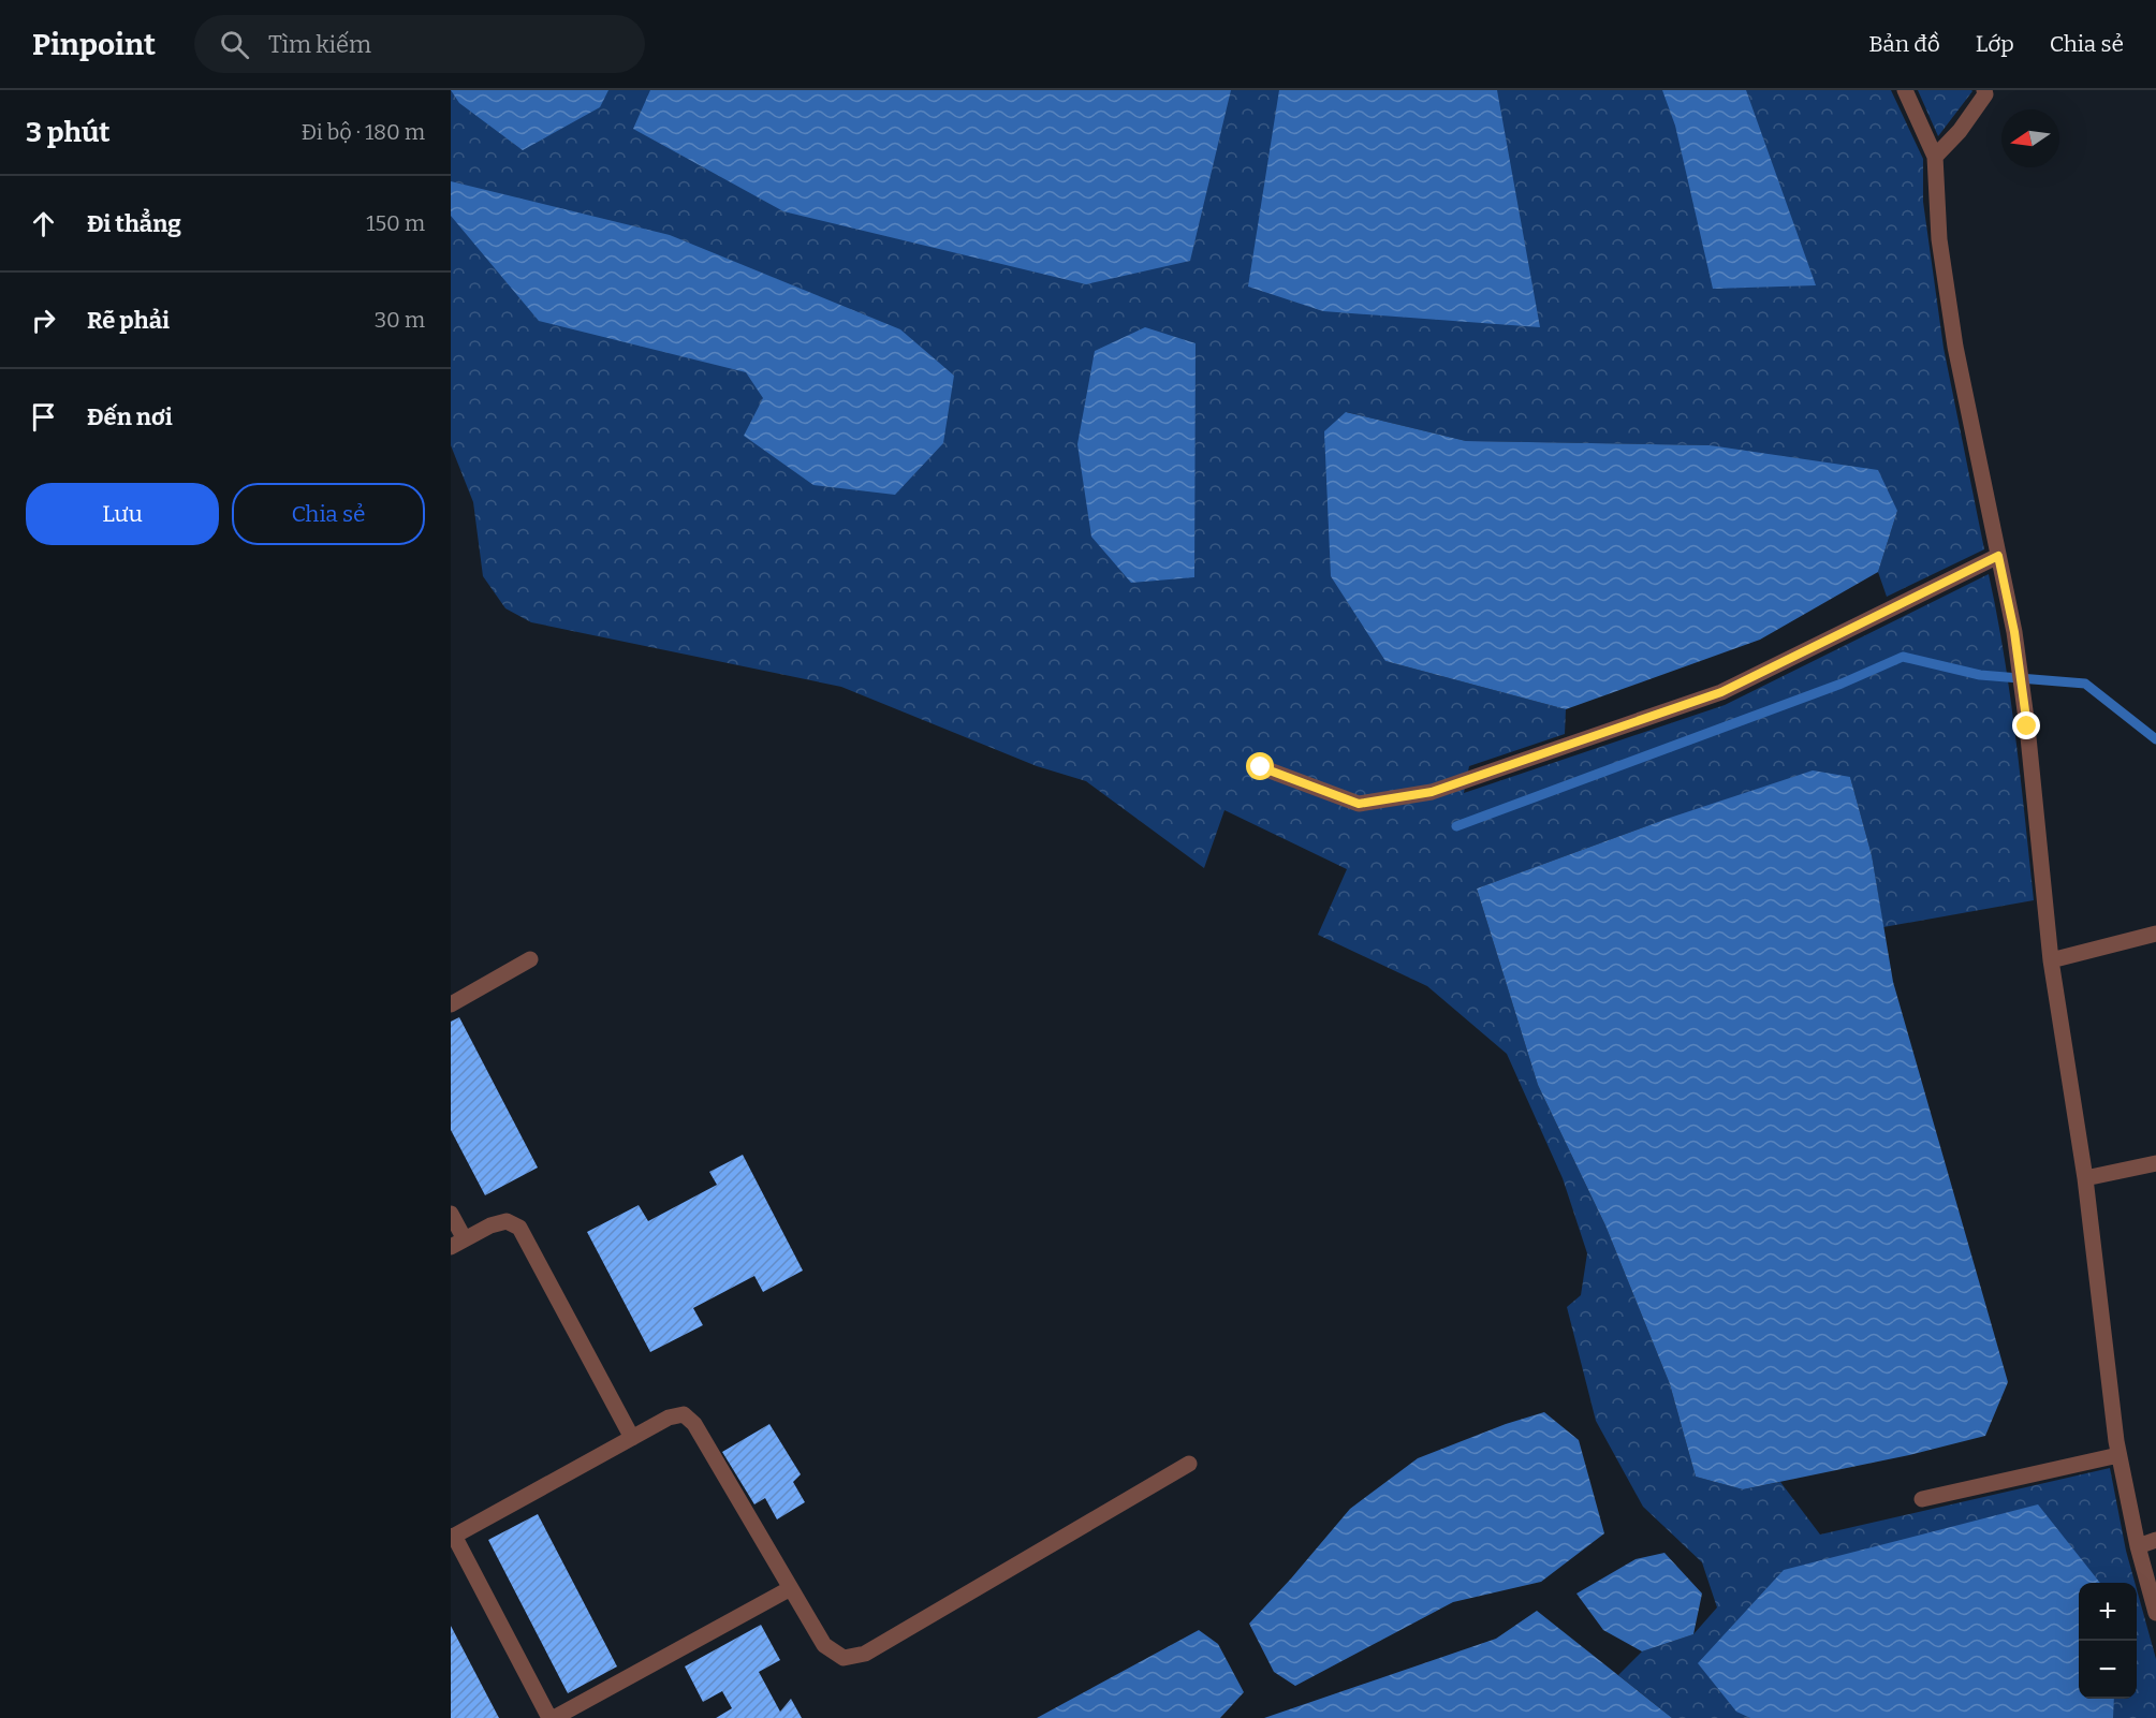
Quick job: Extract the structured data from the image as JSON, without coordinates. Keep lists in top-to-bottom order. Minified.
{"north":"left","page":{"header":"Pinpoint","search":"Tìm kiếm","nav":["Bản đồ","Lớp","Chia sẻ"],"heading":["3 phút","Đi bộ · 180 m"],"list":[["Đi thẳng","150 m"],["Rẽ phải","30 m"],"Đến nơi"],"buttons":["Lưu","Chia sẻ"],"map_buttons":["+","−"]}}
